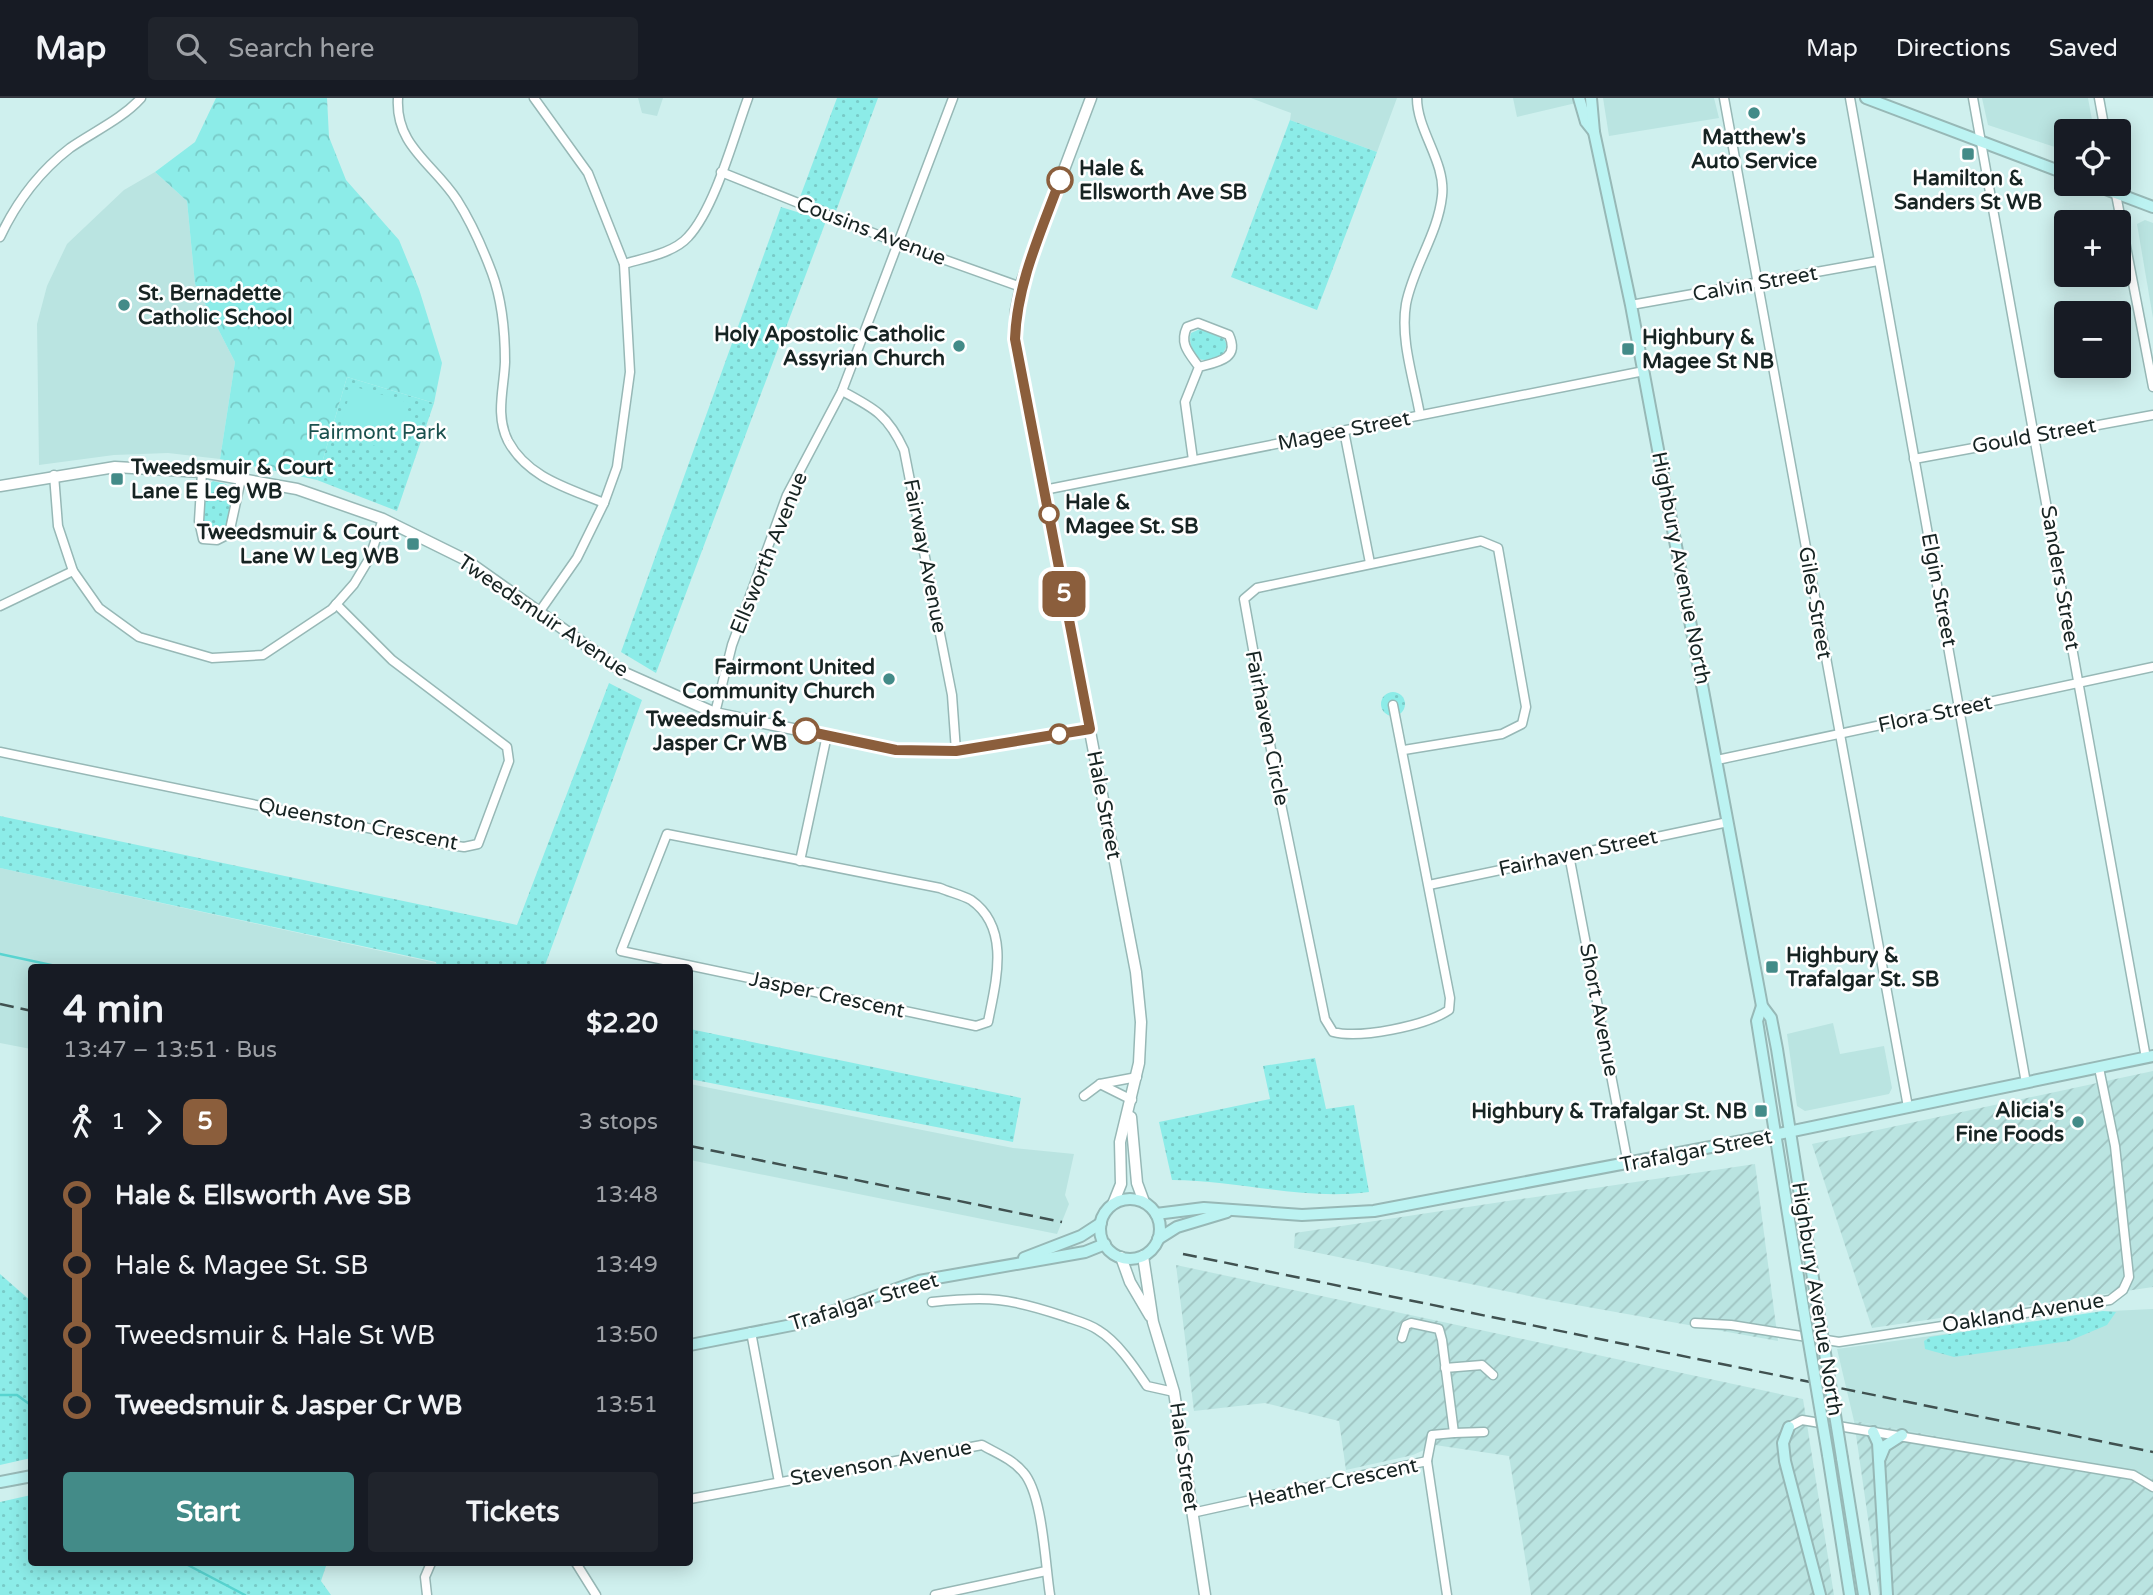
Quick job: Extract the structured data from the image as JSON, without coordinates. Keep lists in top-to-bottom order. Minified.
{"streets":{"main road":["Highbury Avenue North","Trafalgar Street"],"street":["Cousins Avenue","Calvin Street","Magee Street","Gould Street","Ellsworth Avenue","Fairway Avenue","Sanders Street","Elgin Street","Giles Street","Tweedsmuir Avenue","Flora Street","Fairhaven Circle","Hale Street","Queenston Crescent","Fairhaven Street","Jasper Crescent","Short Avenue","Oakland Avenue","Stevenson Avenue","Heather Crescent"]},"crossings":[["Cousins Avenue","Ellsworth Avenue"],["Cousins Avenue","Hale Street"],["Calvin Street","Highbury Avenue North"],["Calvin Street","Elgin Street"],["Calvin Street","Giles Street"],["Magee Street","Highbury Avenue North"],["Magee Street","Hale Street"],["Gould Street","Sanders Street"],["Gould Street","Elgin Street"],["Ellsworth Avenue","Fairway Avenue"],["Ellsworth Avenue","Tweedsmuir Avenue"],["Fairway Avenue","Tweedsmuir Avenue"],["Highbury Avenue North","Flora Street"],["Highbury Avenue North","Fairhaven Street"],["Highbury Avenue North","Trafalgar Street"],["Sanders Street","Flora Street"],["Sanders Street","Trafalgar Street"],["Elgin Street","Flora Street"],["Elgin Street","Trafalgar Street"],["Giles Street","Flora Street"],["Giles Street","Trafalgar Street"],["Tweedsmuir Avenue","Hale Street"],["Fairhaven Circle","Fairhaven Street"],["Hale Street","Trafalgar Street"],["Hale Street","Heather Crescent"],["Fairhaven Street","Short Avenue"],["Short Avenue","Trafalgar Street"],["Trafalgar Street","Oakland Avenue"],["Trafalgar Street","Stevenson Avenue"]],"parks":["Fairmont Park"],"places":{"other":["Matthew's Auto Service","Hale & Ellsworth Ave SB","St. Bernadette Catholic School","Holy Apostolic Catholic Assyrian Church","Hale & Magee St. SB","Fairmont United Community Church","Tweedsmuir & Jasper Cr WB","Alicia's Fine Foods"],"transit":["Hamilton & Sanders St WB","Highbury & Magee St NB","Tweedsmuir & Court Lane E Leg WB","Tweedsmuir & Court Lane W Leg WB","Highbury & Trafalgar St. SB","Highbury & Trafalgar St. NB"]},"lines":["bus line 5"],"page":{"header":"Map","search":"Search here","nav":["Map","Directions","Saved"],"on_map":"5","map_buttons":["+","−"],"heading":["4 min","13:47 – 13:51 · Bus","$2.20"],"legs":["1","5","3 stops"],"list":[{"name":"Hale & Ellsworth Ave SB","value":"13:48"},{"name":"Hale & Magee St. SB","value":"13:49"},{"name":"Tweedsmuir & Hale St WB","value":"13:50"},{"name":"Tweedsmuir & Jasper Cr WB","value":"13:51"}],"buttons":["Start","Tickets"]}}
